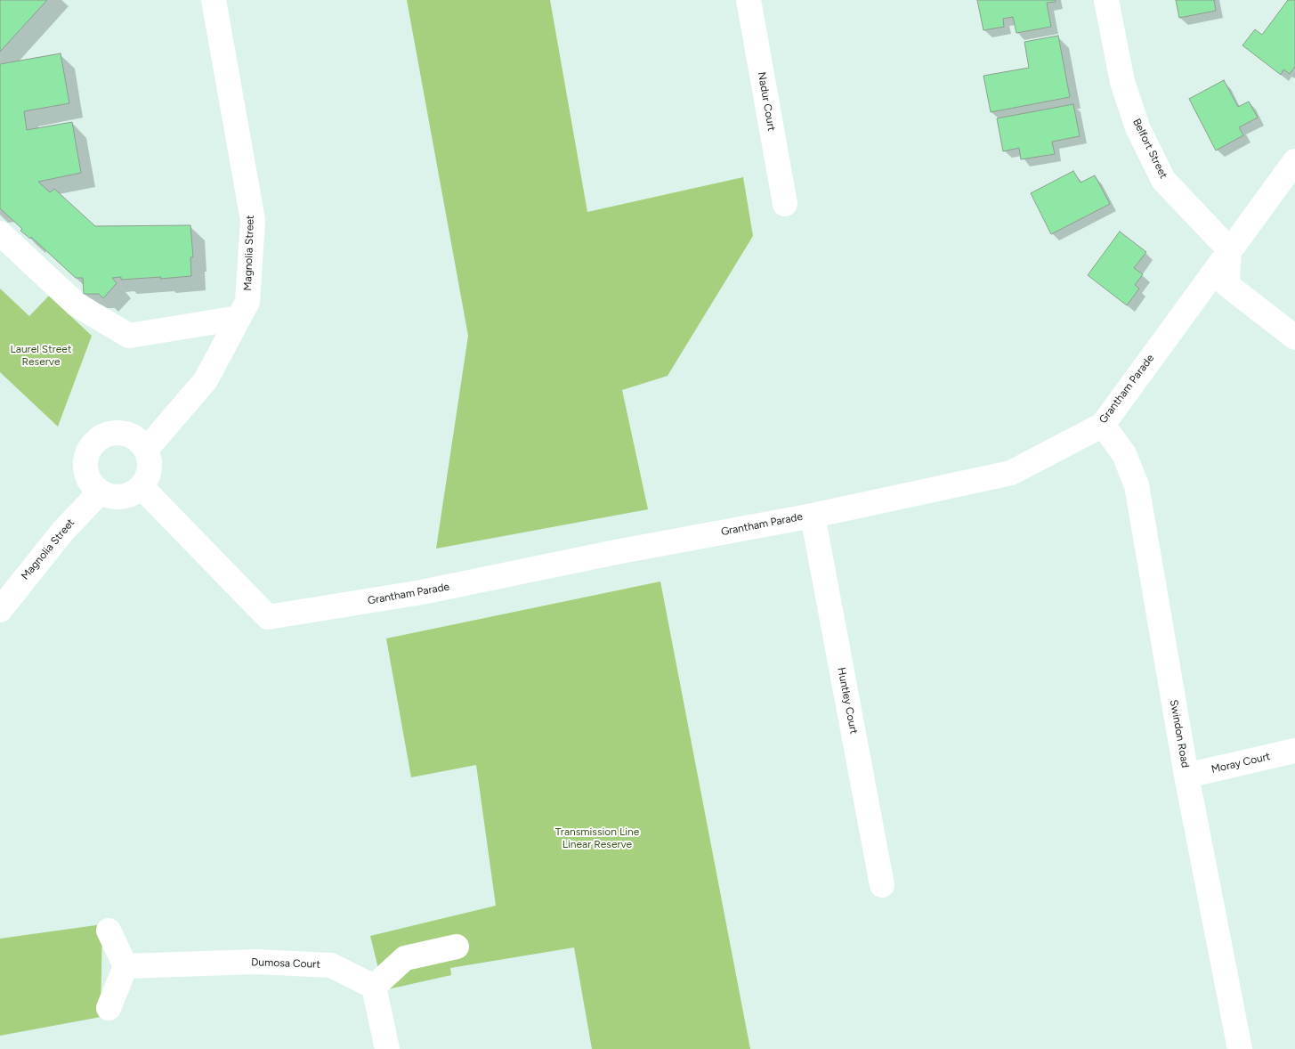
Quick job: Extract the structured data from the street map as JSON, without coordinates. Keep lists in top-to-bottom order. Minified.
{"streets":{"street":["Nadur Court","Belfort Street","Magnolia Street","Grantham Parade","Huntley Court","Swindon Road","Moray Court","Dumosa Court"]},"crossings":[["Belfort Street","Grantham Parade"],["Magnolia Street","Grantham Parade"],["Grantham Parade","Huntley Court"],["Grantham Parade","Swindon Road"],["Swindon Road","Moray Court"]],"parks":["Laurel Street Reserve","Transmission Line Linear Reserve"]}
